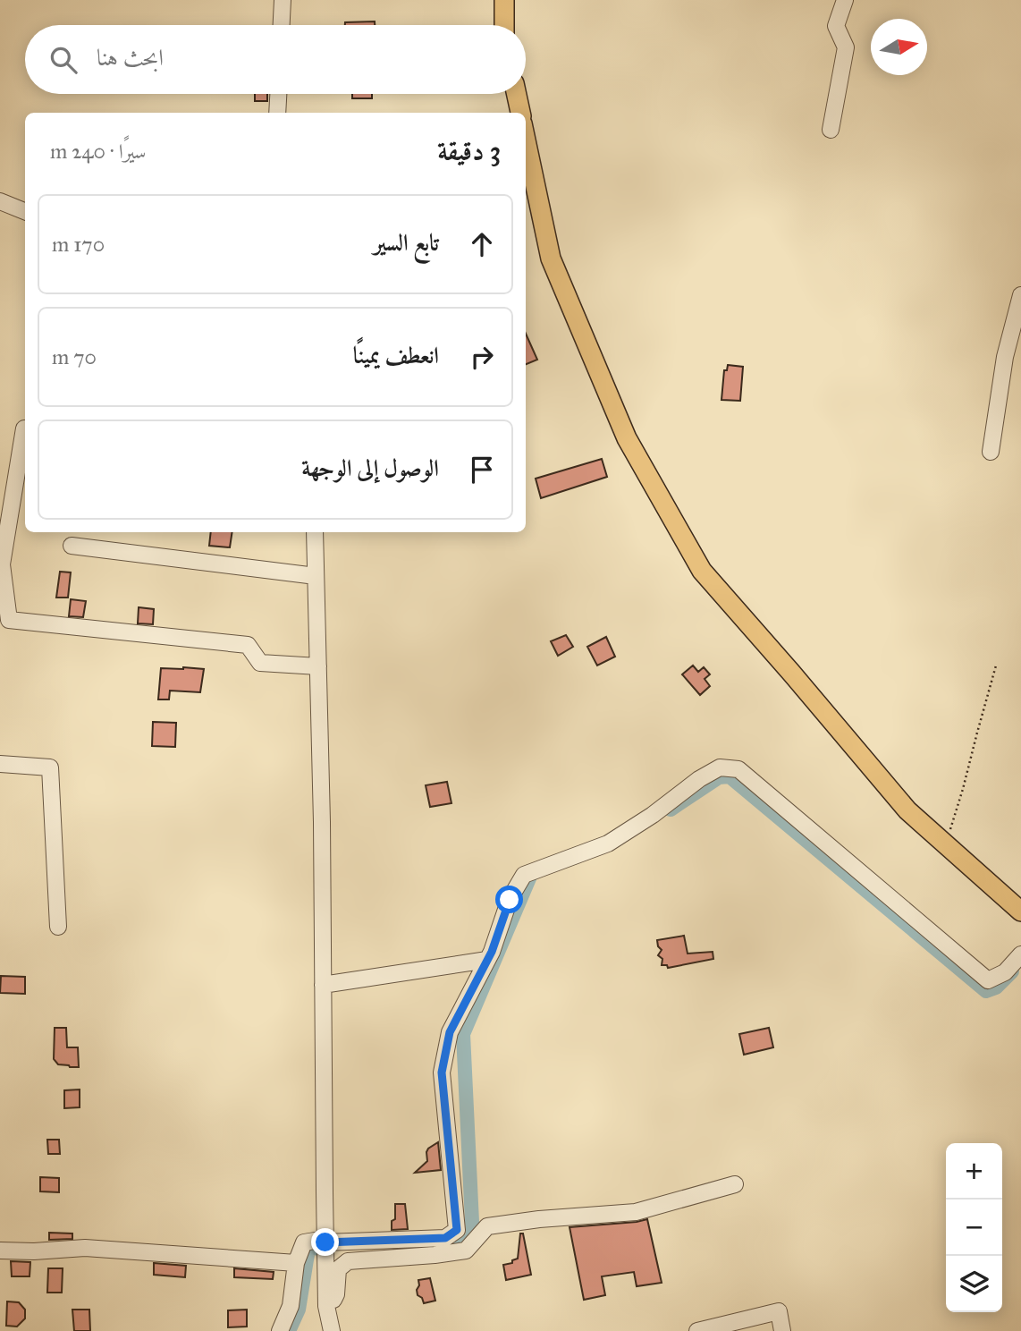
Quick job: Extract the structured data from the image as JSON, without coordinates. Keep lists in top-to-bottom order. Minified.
{"north":"right","page":{"search":"ابحث هنا","heading":["3 دقيقة","سيرًا · 240 m"],"list":[["تابع السير","170 m"],["انعطف يمينًا","70 m"],"الوصول إلى الوجهة"],"map_buttons":["+","−"]}}
